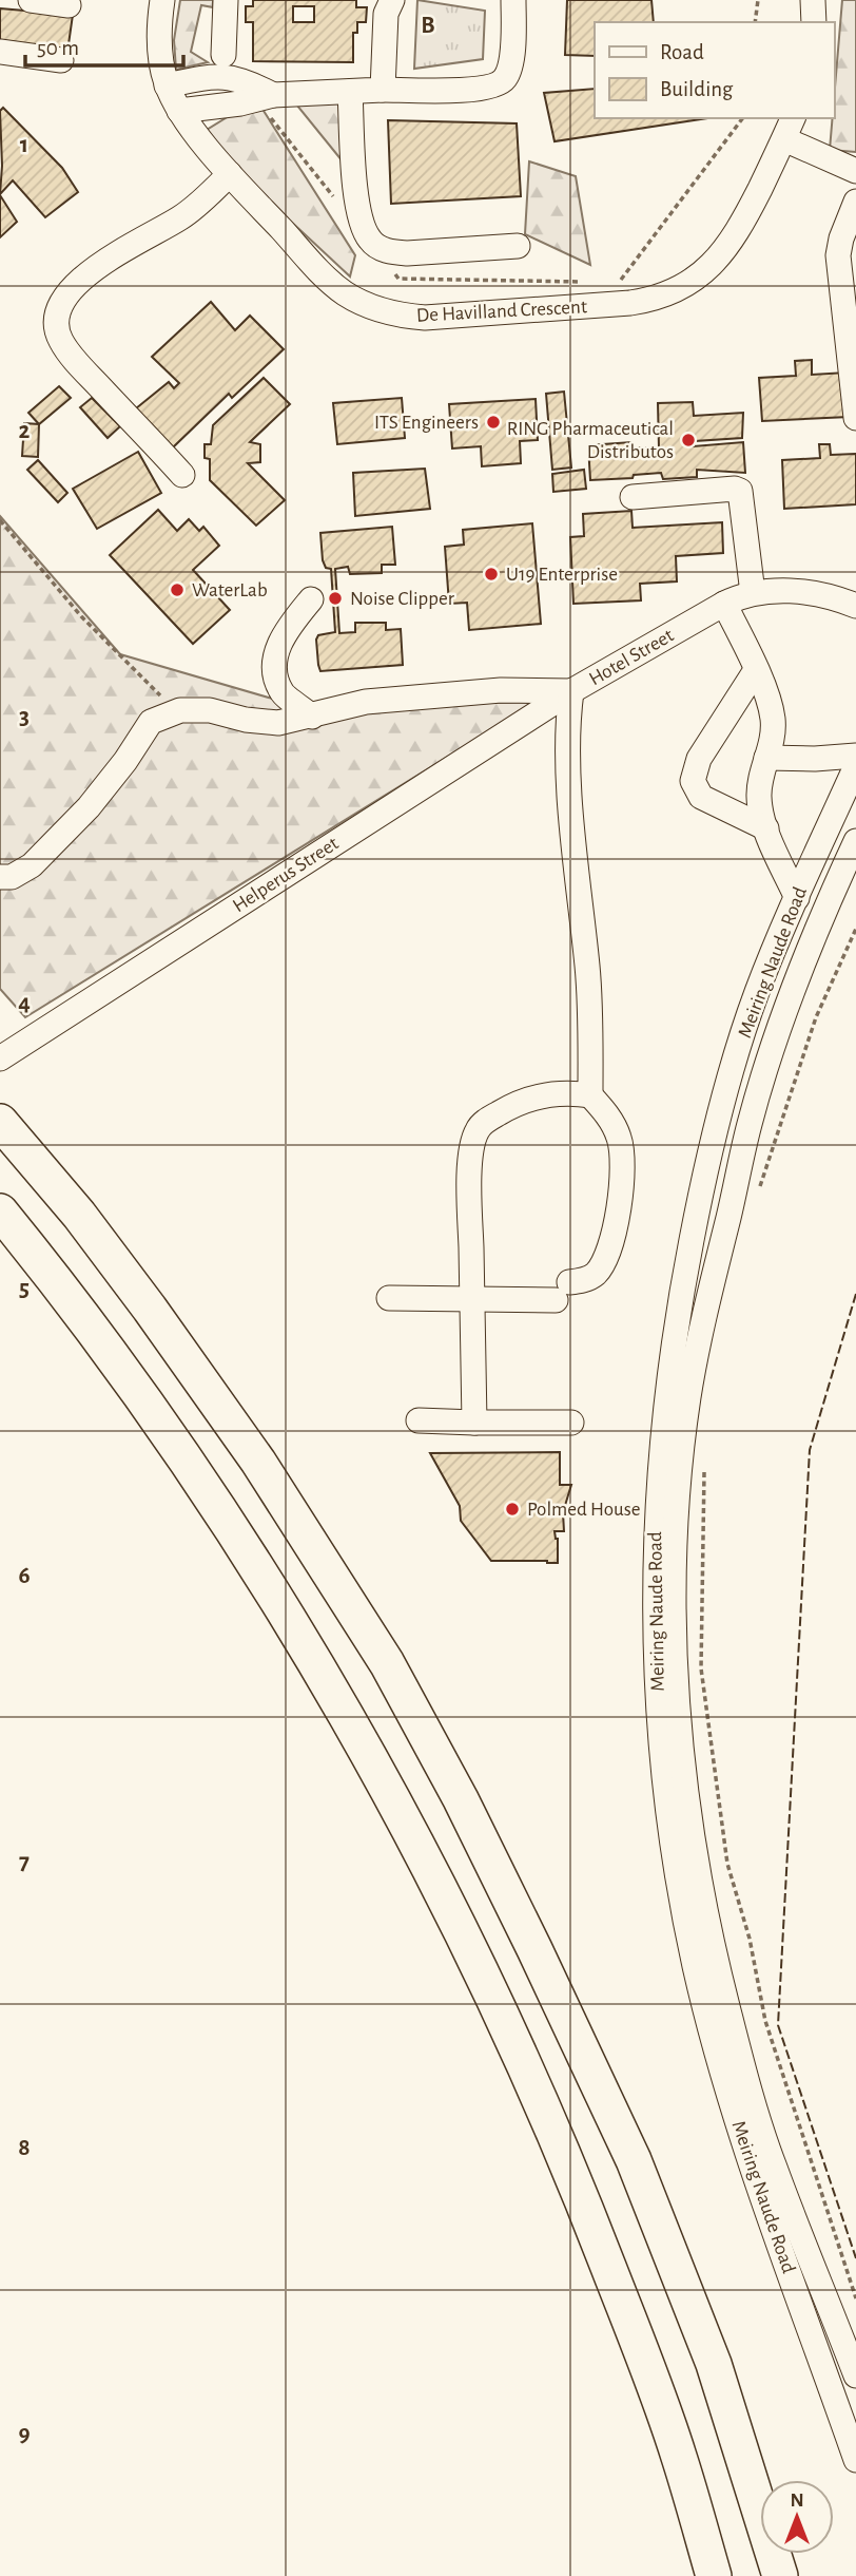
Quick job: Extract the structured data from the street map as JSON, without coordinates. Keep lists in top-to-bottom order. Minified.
{"streets":{"street":["De Havilland Crescent","Hotel Street","Helperus Street","Meiring Naude Road"]},"crossings":[["Hotel Street","Helperus Street"]],"places":["ITS Engineers","RING Pharmaceutical Distributos","U19 Enterprise","WaterLab","Noise Clipper","Polmed House"],"legend":["Road","Building"],"scale_bar":"50 m","north":"top","grid":{"columns":["B"],"rows":["1","2","3","4","5","6","7","8","9"]}}
